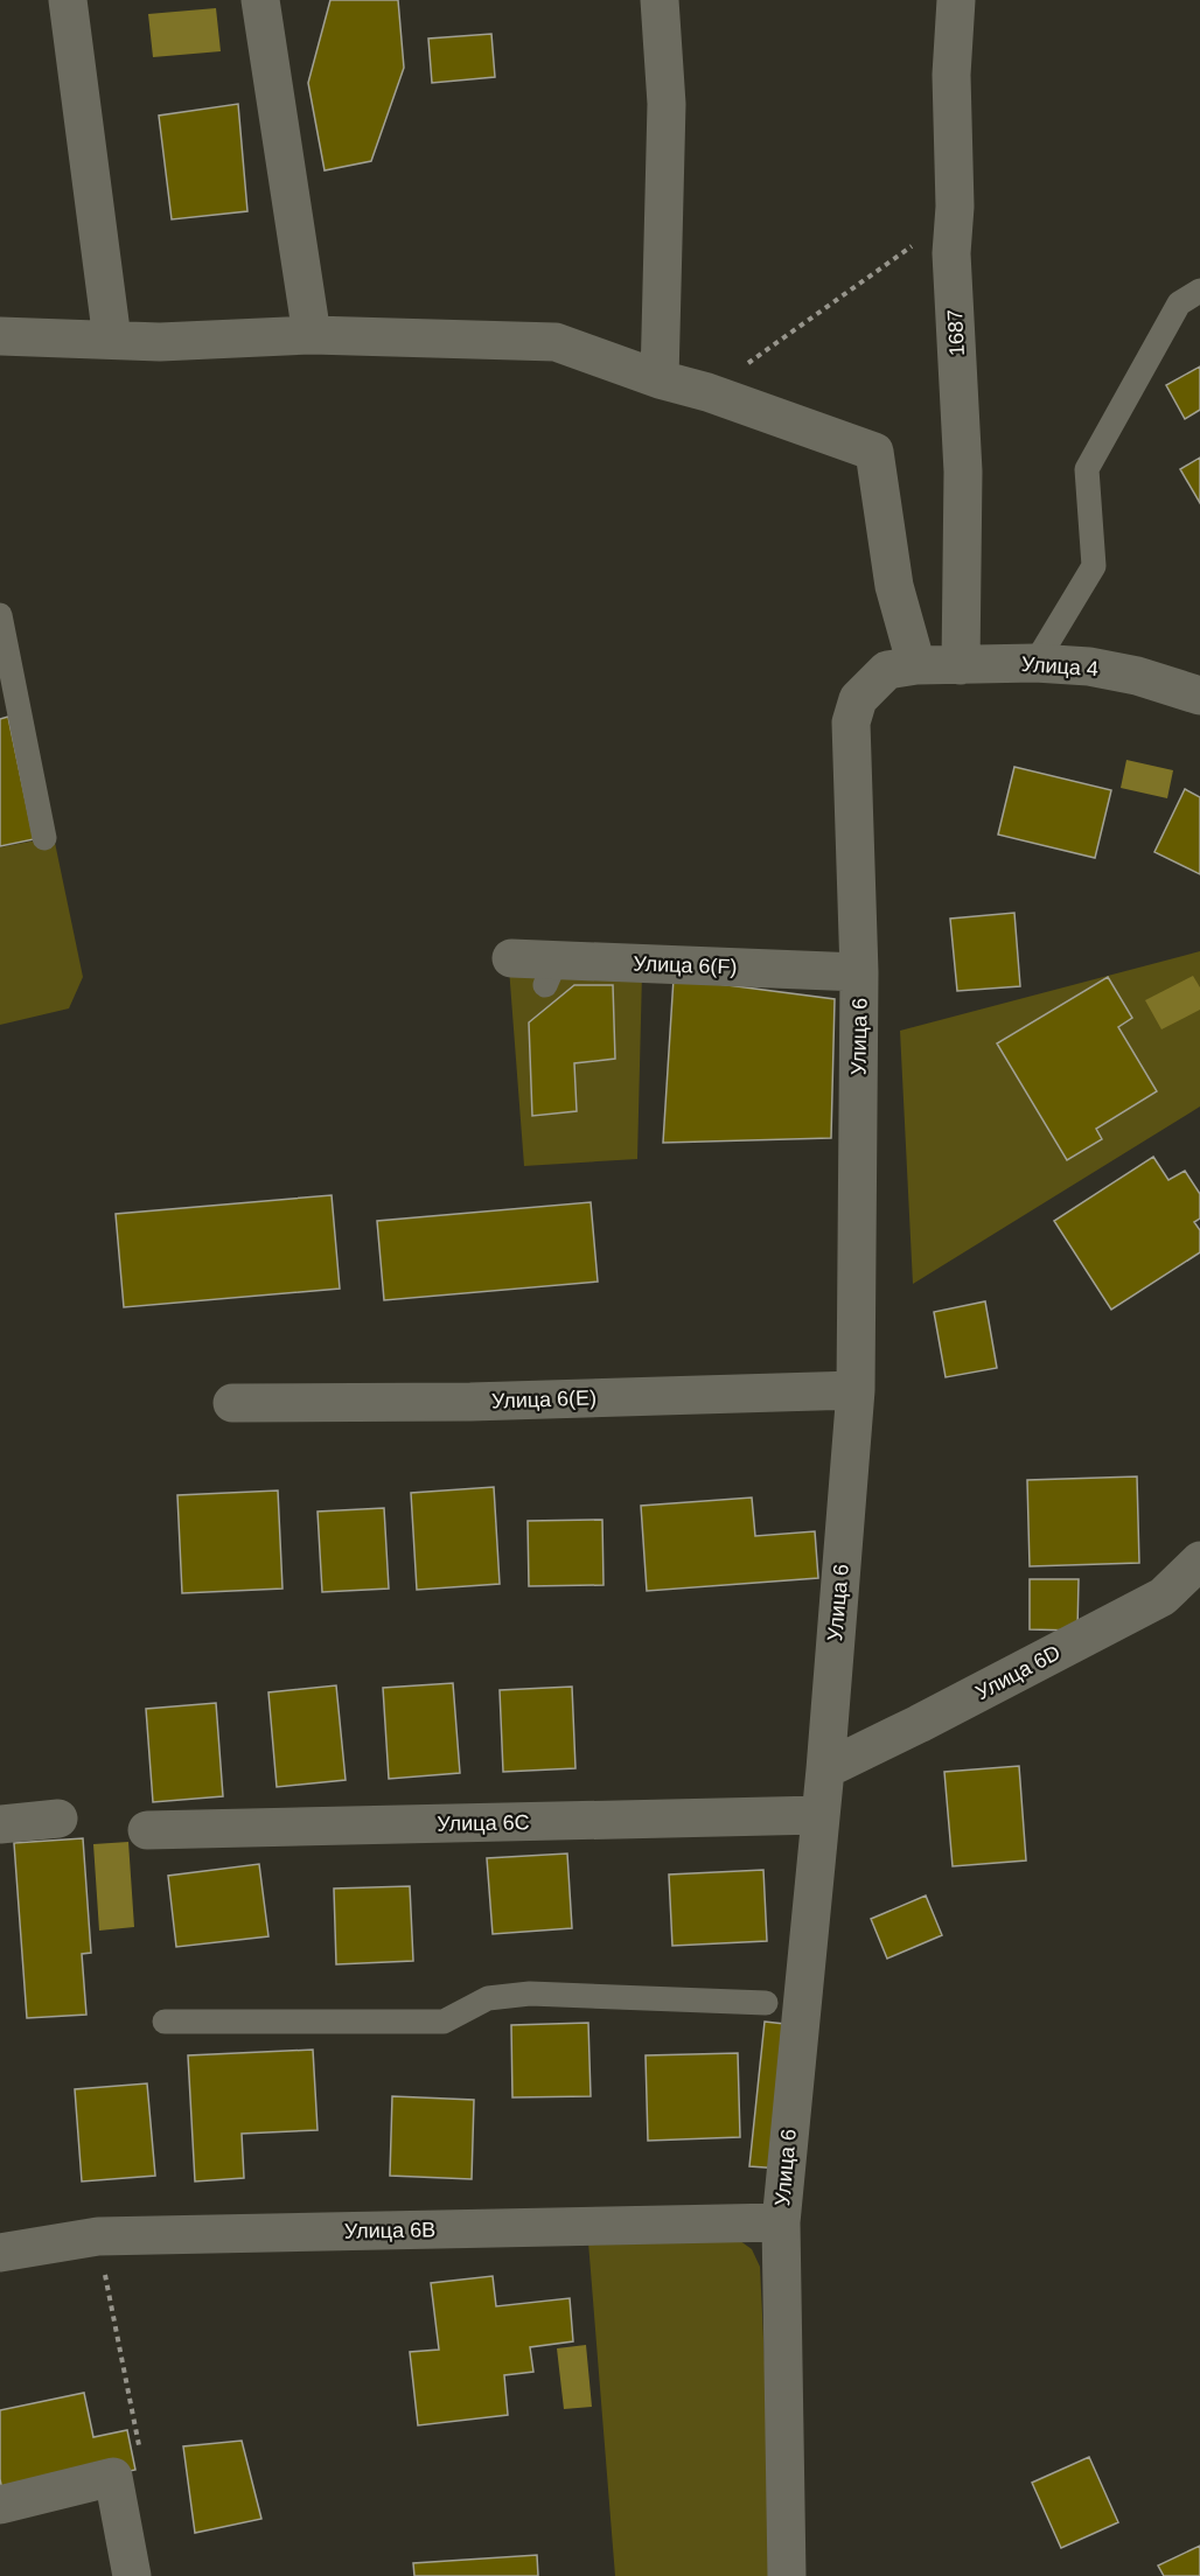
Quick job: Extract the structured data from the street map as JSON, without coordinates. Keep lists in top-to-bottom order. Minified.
{"streets":{"street":["1687","Улица 4","Улица 6(F)","Улица 6","Улица 6(E)","Улица 6D","Улица 6C","Улица 6B"]},"crossings":[["1687","Улица 4"],["Улица 4","Улица 6"],["Улица 6(F)","Улица 6"],["Улица 6","Улица 6(E)"],["Улица 6","Улица 6D"],["Улица 6","Улица 6C"],["Улица 6","Улица 6B"]]}
